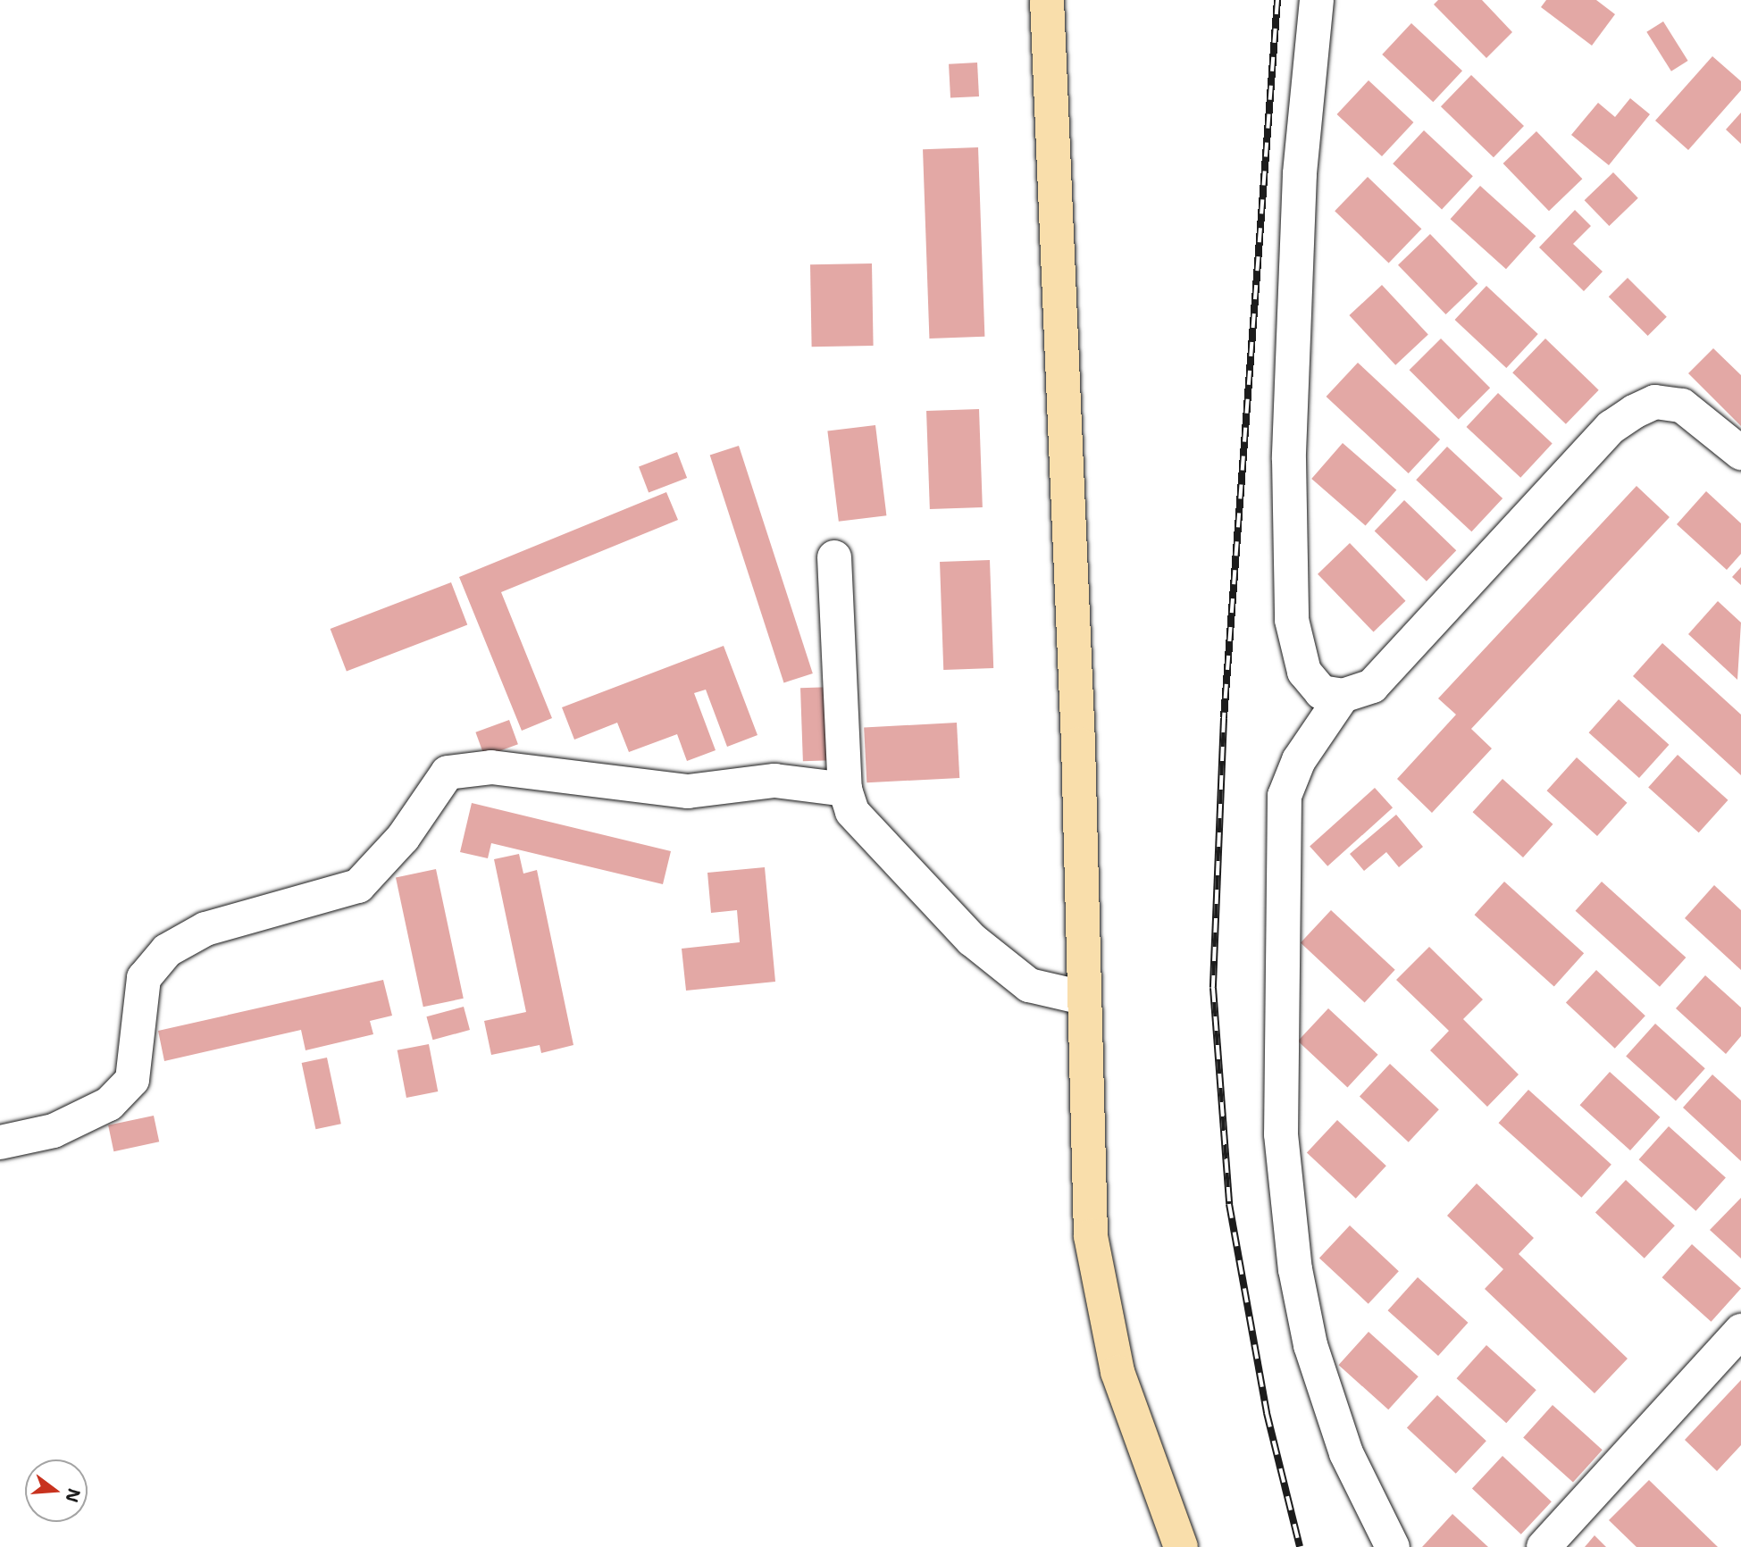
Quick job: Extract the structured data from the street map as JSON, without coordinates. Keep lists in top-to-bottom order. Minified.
{"north":"right"}
